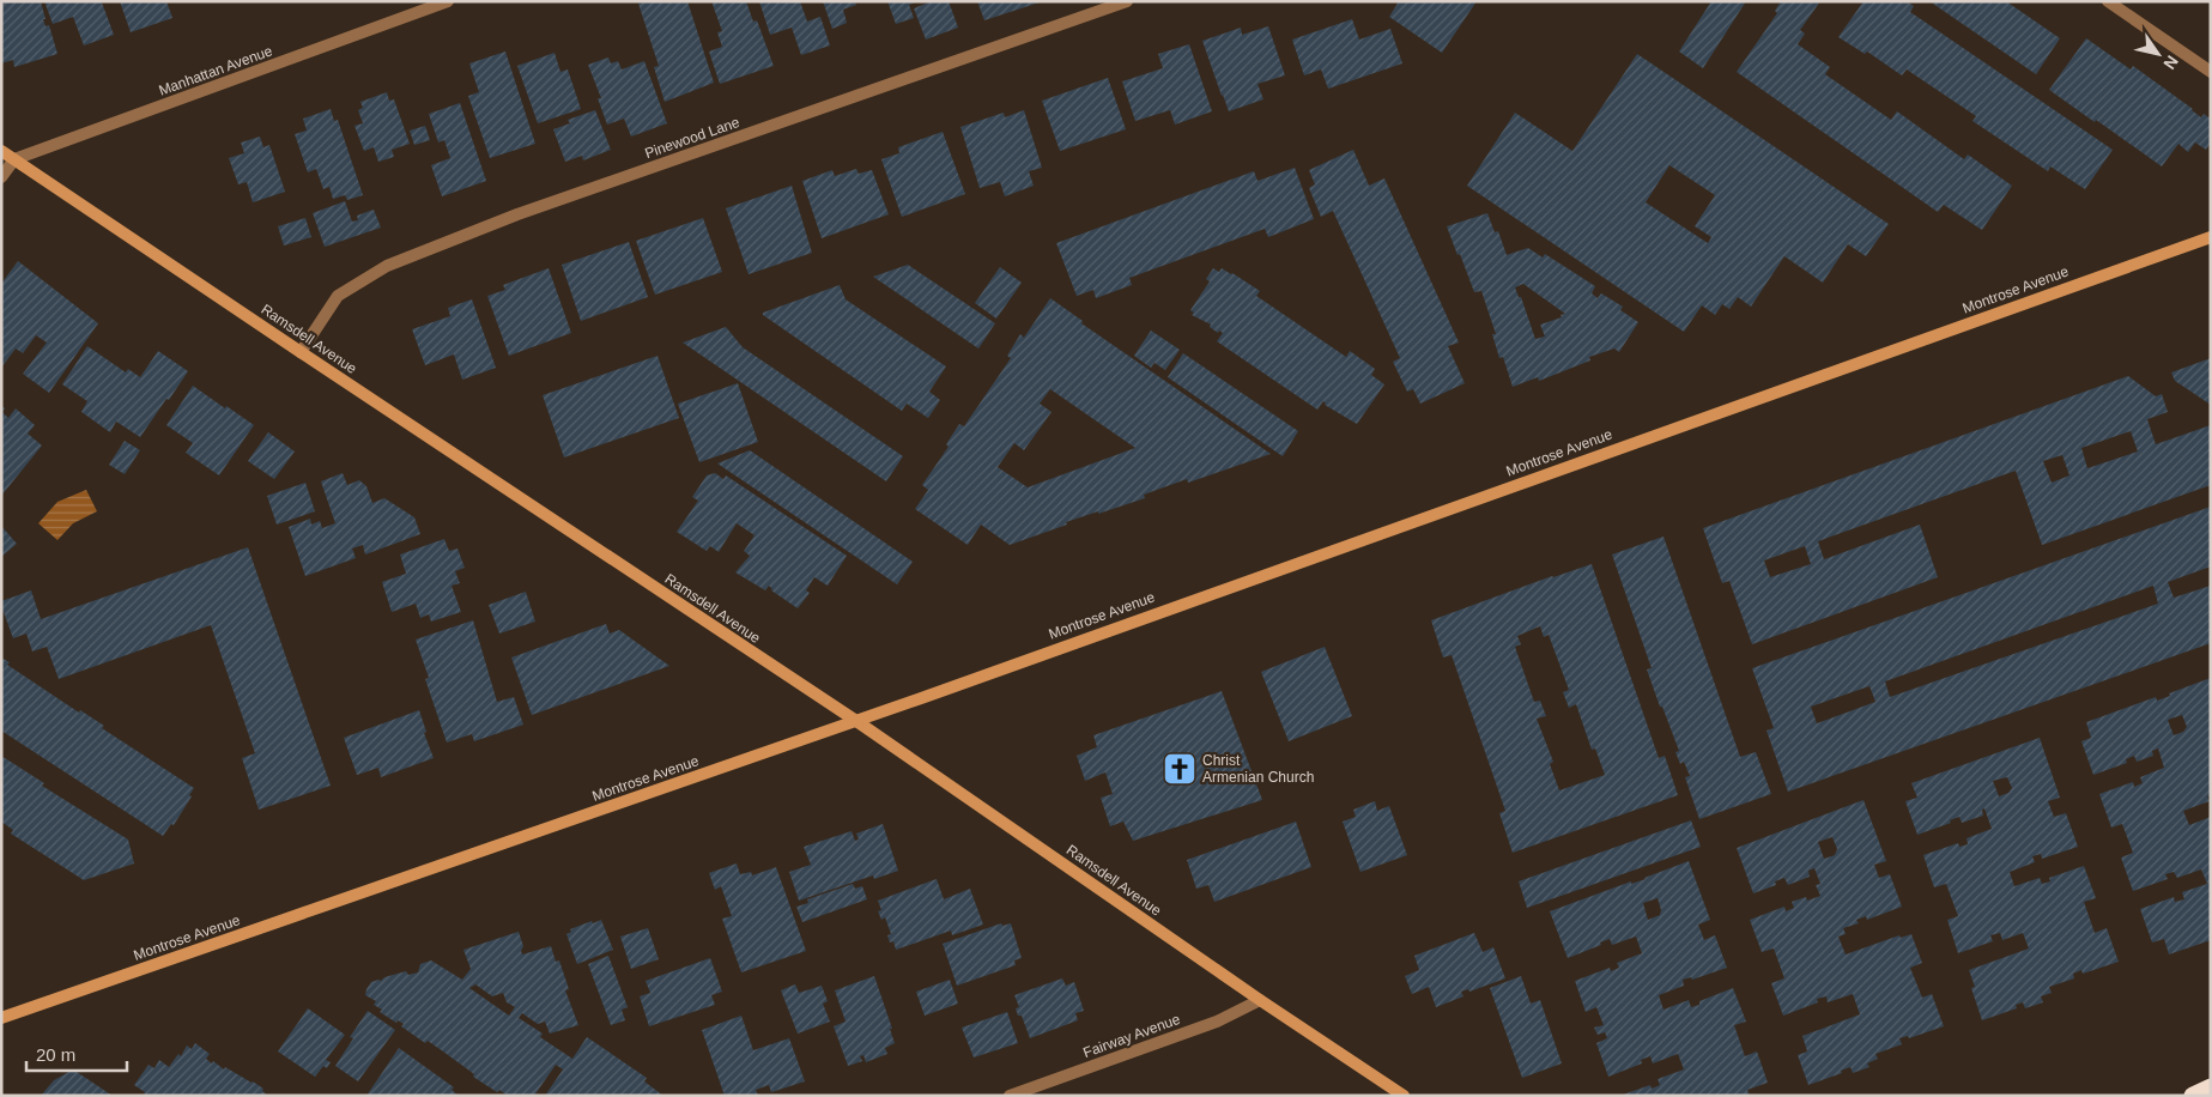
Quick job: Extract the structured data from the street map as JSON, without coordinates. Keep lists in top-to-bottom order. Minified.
{"streets":{"street":["Manhattan Avenue","Pinewood Lane","Montrose Avenue","Ramsdell Avenue","Fairway Avenue"]},"crossings":[["Manhattan Avenue","Ramsdell Avenue"],["Pinewood Lane","Ramsdell Avenue"],["Montrose Avenue","Ramsdell Avenue"],["Ramsdell Avenue","Fairway Avenue"]],"places":{"church":["Christ Armenian Church"]},"scale_bar":"20 m","north":"bottom right"}
